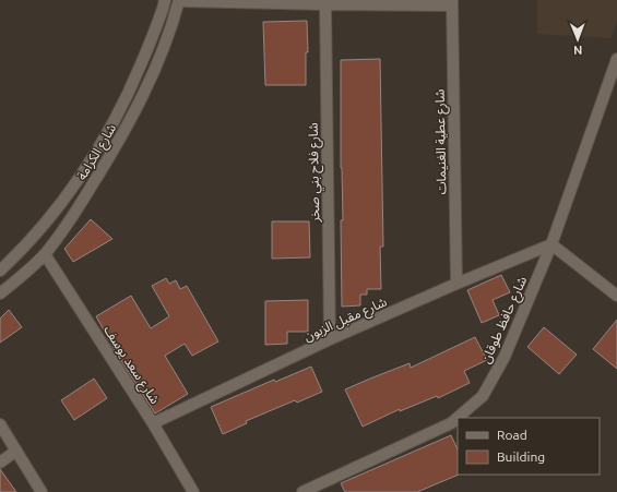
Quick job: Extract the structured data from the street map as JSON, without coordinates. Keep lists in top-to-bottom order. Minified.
{"streets":{"street":["شارع عطية الغنيمات","شارع الكرامة","شارع فلاح بني صخر","شارع مقبل الزبون","شارع حافظ طوقان","شارع سعد يوسف"]},"crossings":[["شارع عطية الغنيمات","شارع مقبل الزبون"],["شارع الكرامة","شارع سعد يوسف"],["شارع فلاح بني صخر","شارع مقبل الزبون"],["شارع مقبل الزبون","شارع حافظ طوقان"],["شارع مقبل الزبون","شارع سعد يوسف"]],"legend":["Road","Building"],"north":"bottom"}
